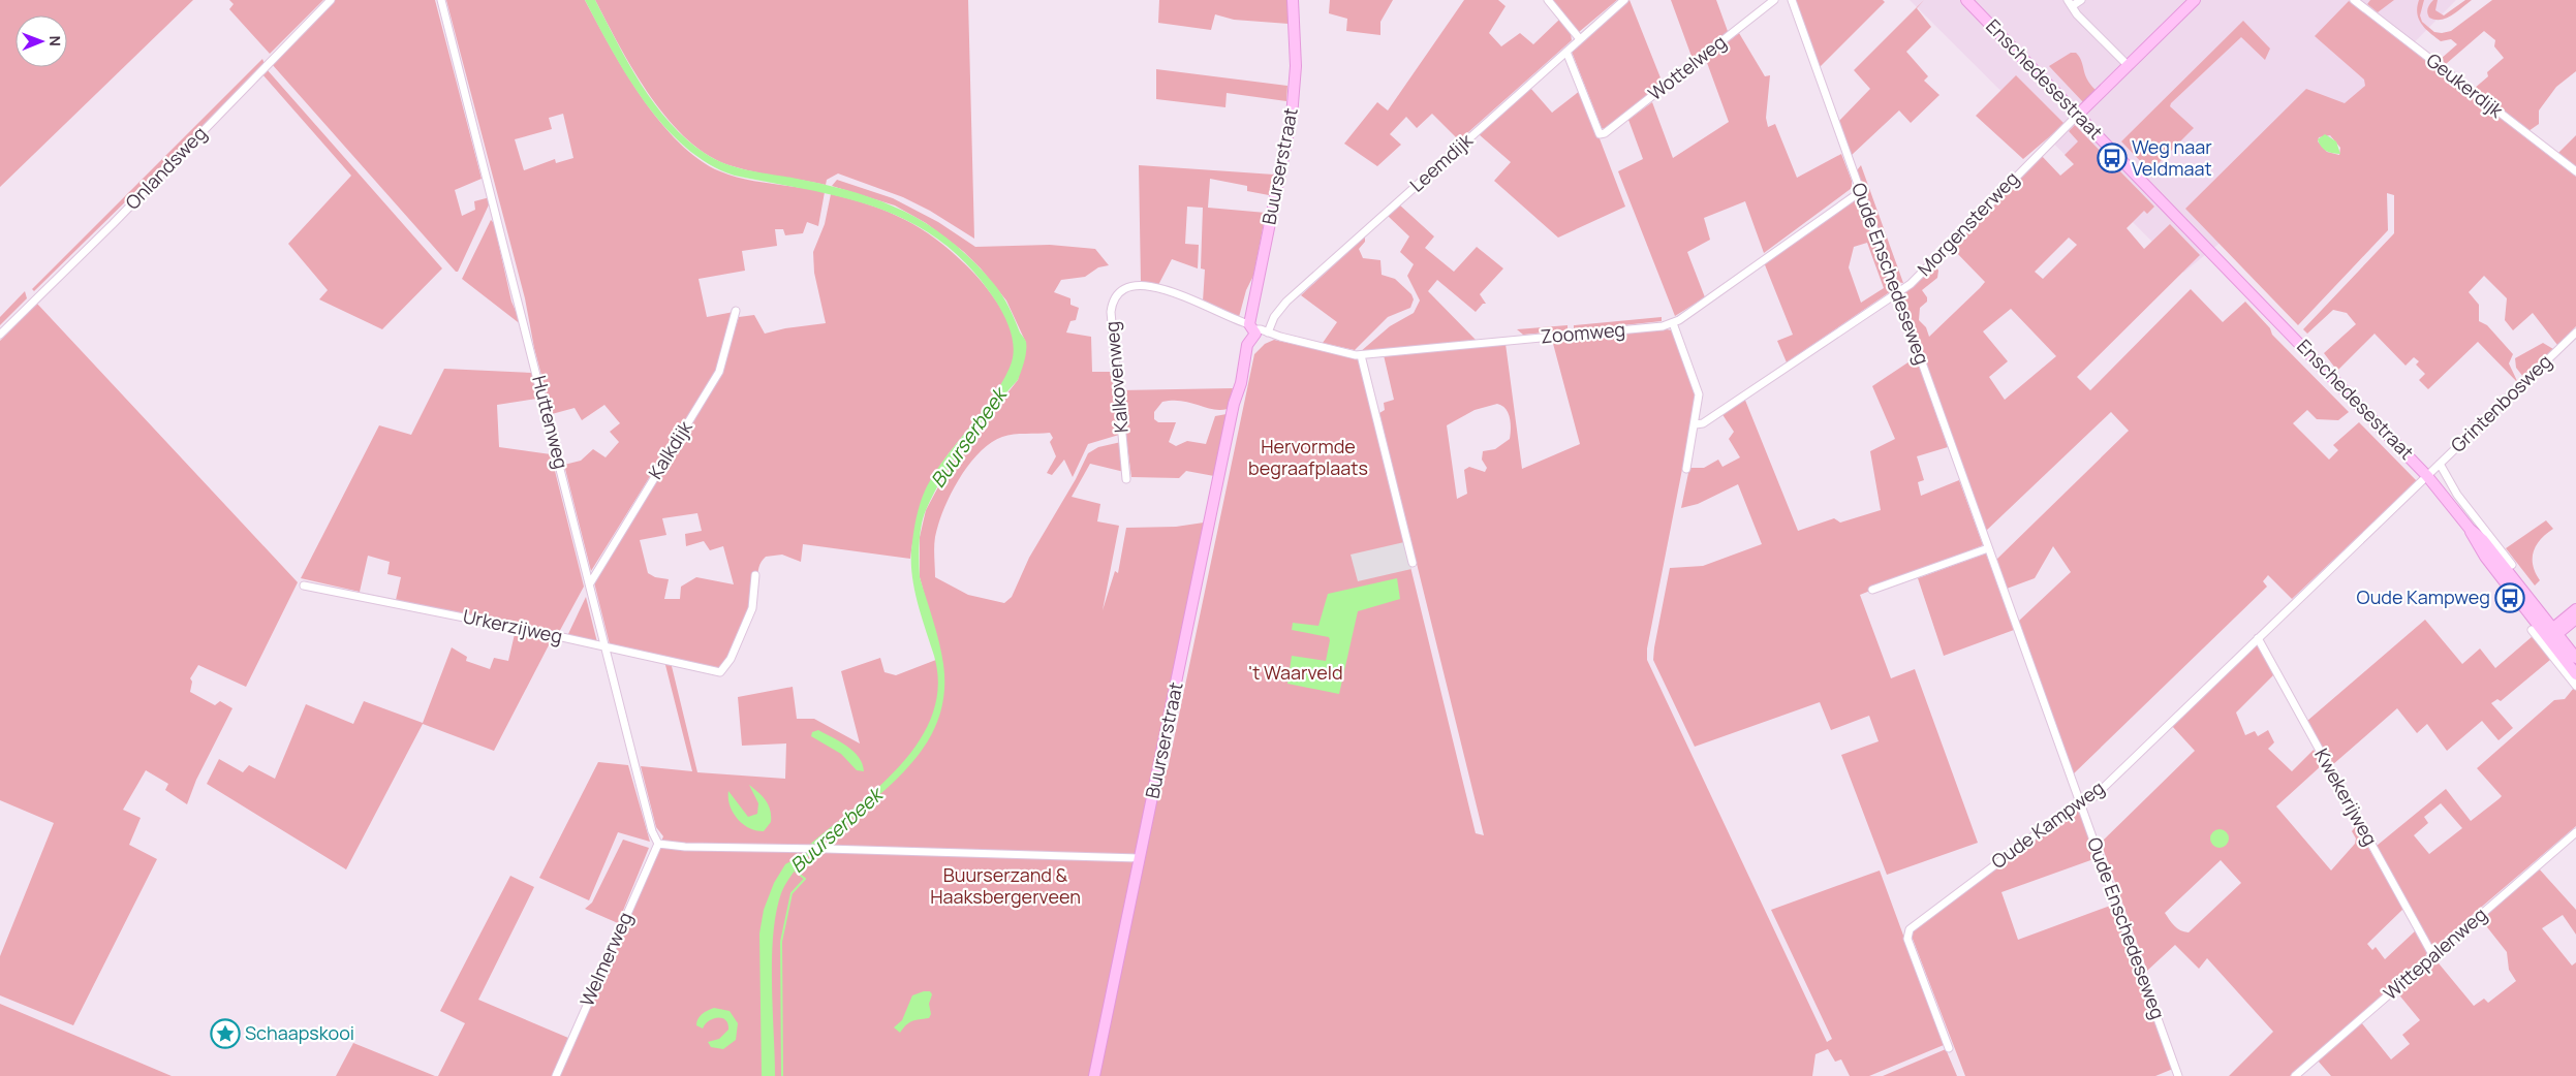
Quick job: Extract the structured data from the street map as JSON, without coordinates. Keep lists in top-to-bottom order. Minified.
{"streets":{"main road":["Enschedesestraat","Buurserstraat"],"street":["Wottelweg","Geukerdijk","Leemdijk","Onlandsweg","Morgensterweg","Oude Enschedeseweg","Zoomweg","Kalkovenweg","Grintenbosweg","Huttenweg","Kalkdijk","Urkerzijweg","Kwekerijweg","Oude Kampweg","Wittepalenweg","Welmerweg"]},"crossings":[["Wottelweg","Leemdijk"],["Enschedesestraat","Morgensterweg"],["Enschedesestraat","Grintenbosweg"],["Enschedesestraat","Oude Kampweg"],["Leemdijk","Zoomweg"],["Buurserstraat","Zoomweg"],["Buurserstraat","Kalkovenweg"],["Morgensterweg","Oude Enschedeseweg"],["Oude Enschedeseweg","Zoomweg"],["Oude Enschedeseweg","Oude Kampweg"],["Zoomweg","Kalkovenweg"],["Grintenbosweg","Oude Kampweg"],["Huttenweg","Kalkdijk"],["Huttenweg","Urkerzijweg"],["Huttenweg","Welmerweg"],["Kwekerijweg","Oude Kampweg"],["Kwekerijweg","Wittepalenweg"]],"water":["Buurserbeek"],"parks":["Hervormde begraafplaats","'t Waarveld","Buurserzand & Haaksbergerveen"],"places":{"bus stop":["Weg naar Veldmaat","Oude Kampweg"],"place":["Schaapskooi"]},"north":"right"}
